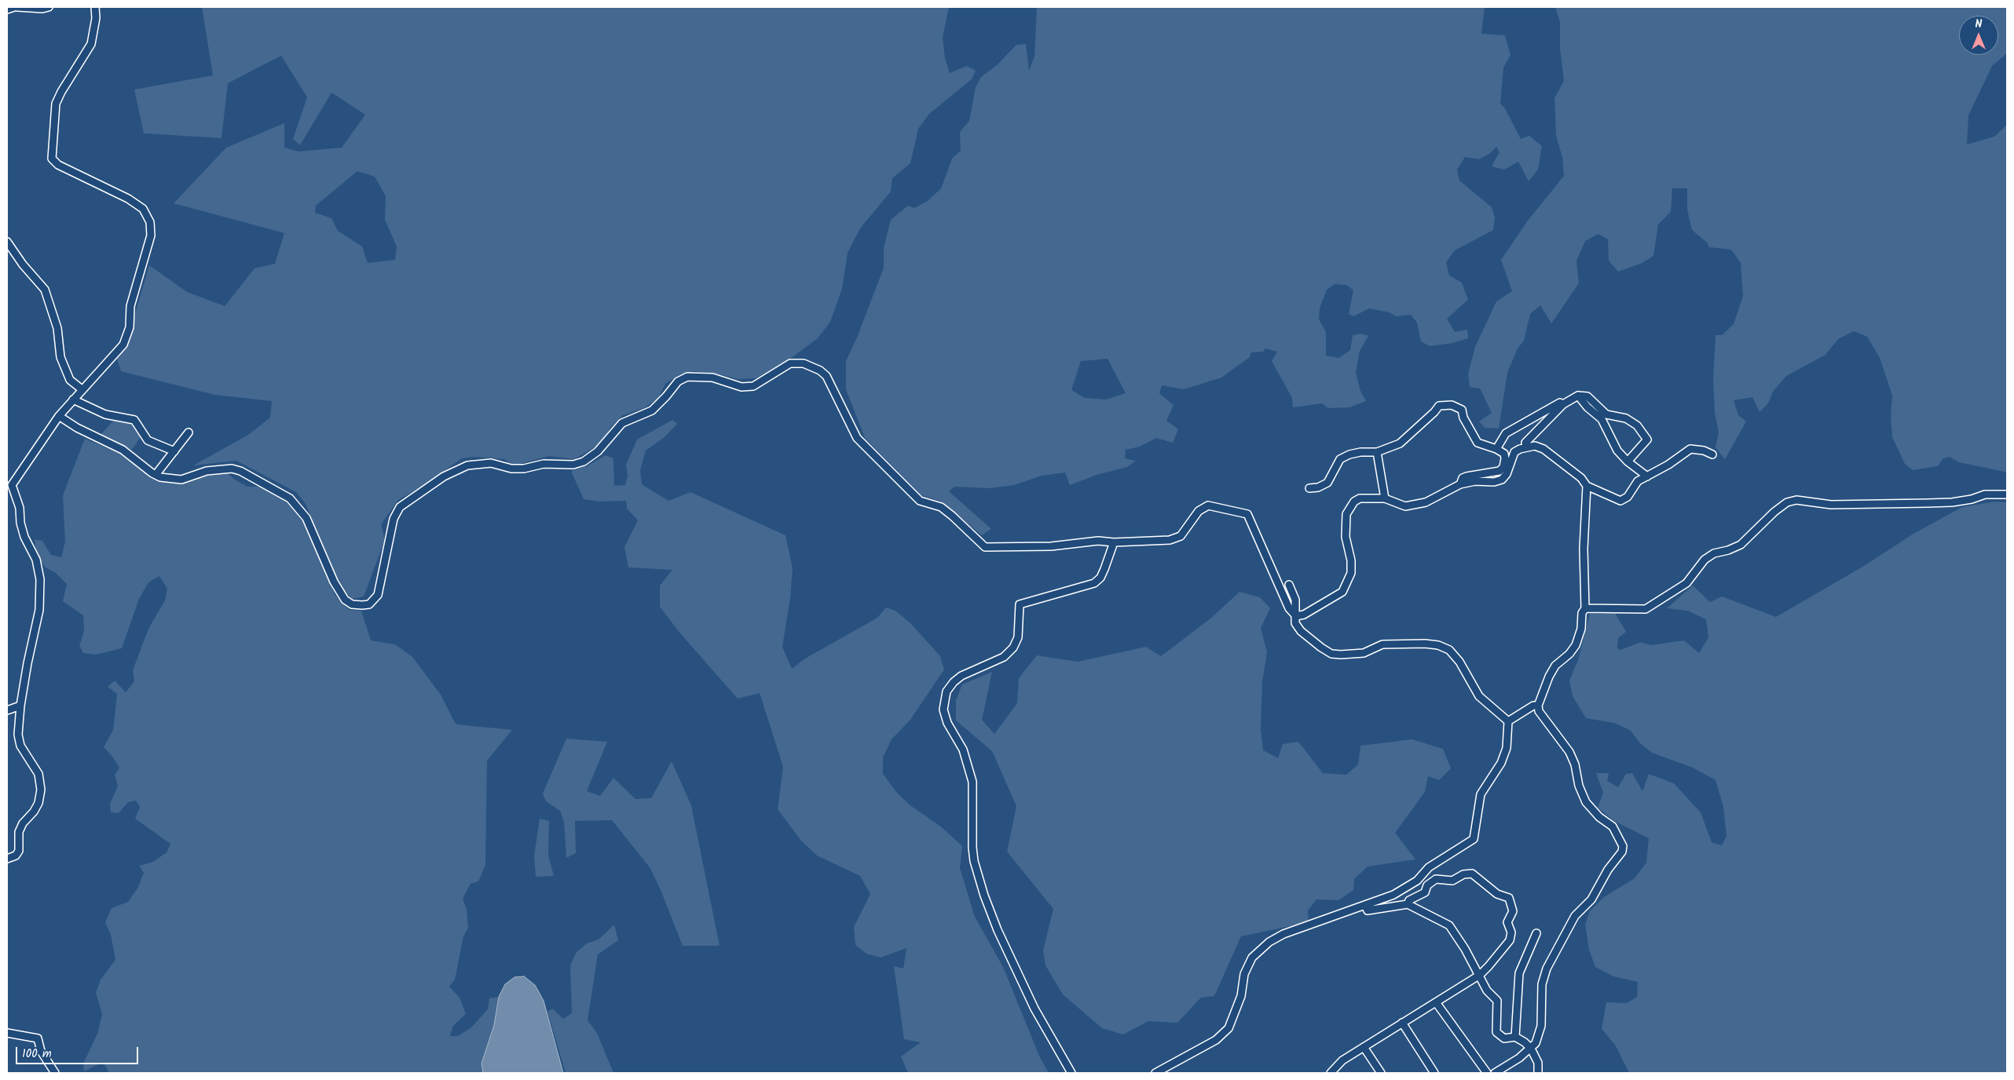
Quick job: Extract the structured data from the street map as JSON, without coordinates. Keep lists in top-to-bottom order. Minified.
{"scale_bar":"100 m","north":"top"}
